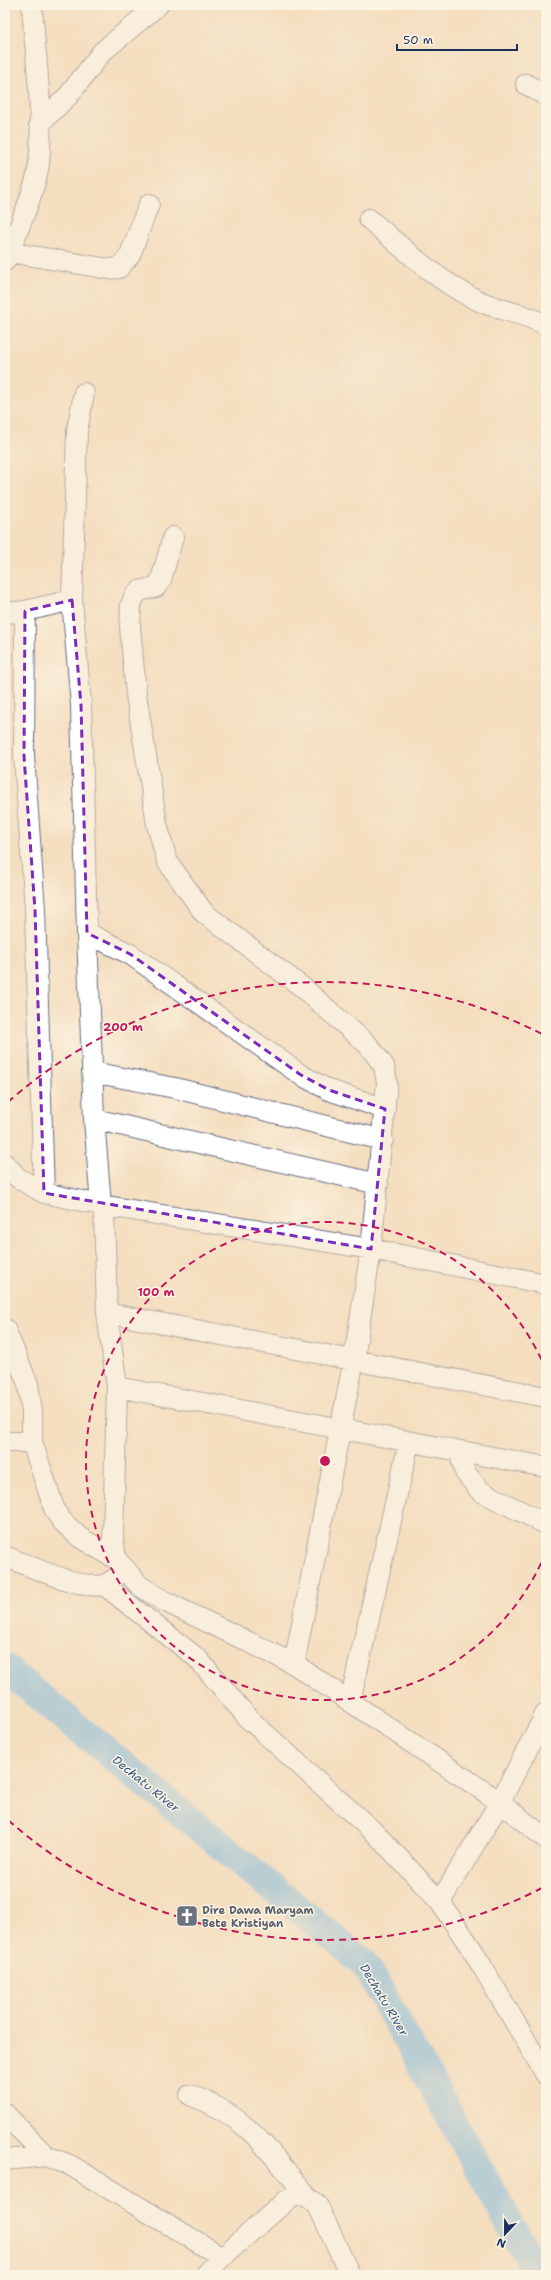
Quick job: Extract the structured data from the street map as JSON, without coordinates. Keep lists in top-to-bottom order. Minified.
{"water":["Dechatu River"],"places":{"church":["Dire Dawa Maryam Bete Kristiyan"]},"scale_bar":"50 m","north":"bottom","rings":["200 m","100 m"]}
